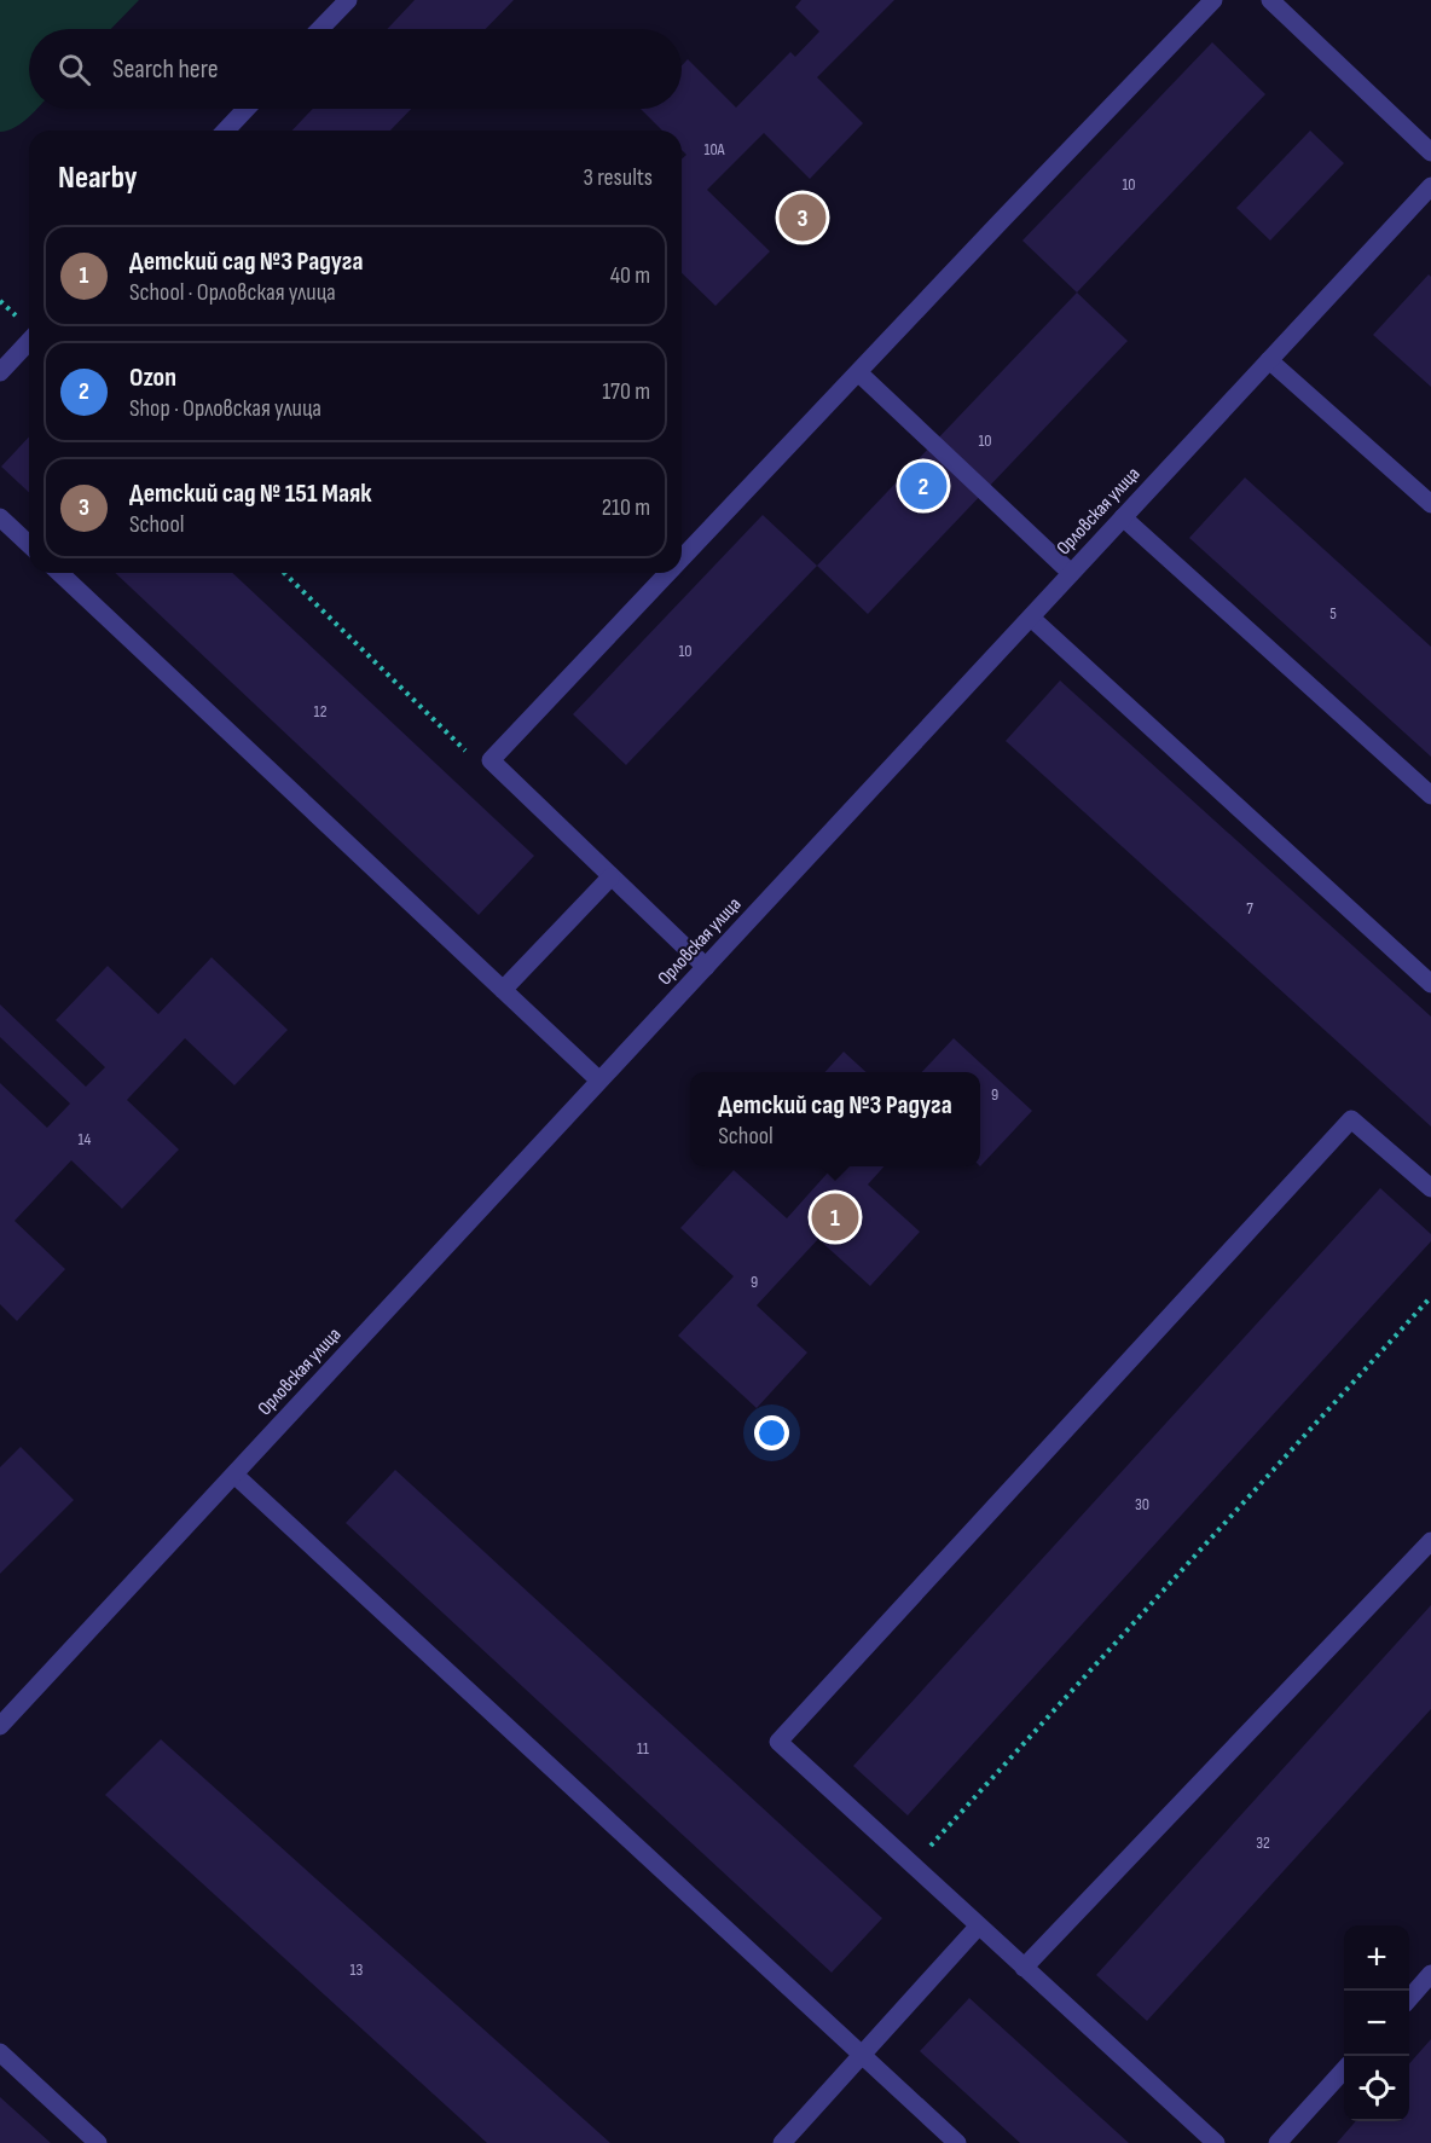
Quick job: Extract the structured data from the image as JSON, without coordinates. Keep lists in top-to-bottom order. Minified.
{"streets":{"street":["Орловская улица"]},"house_numbers":["10А","10","10","5","10","12","7","9","14","9","30","11","32","13"],"page":{"search":"Search here","heading":["Nearby","3 results"],"pins":["3","2","1"],"list":[{"mark":"1","name":"Детский сад №3 Радуга","note":"School · Орловская улица","value":"40 m"},{"mark":"2","name":"Ozon","note":"Shop · Орловская улица","value":"170 m"},{"mark":"3","name":"Детский сад № 151 Маяк","note":"School","value":"210 m"}],"popup":["Детский сад №3 Радуга","School"],"map_buttons":["+","−"]}}
